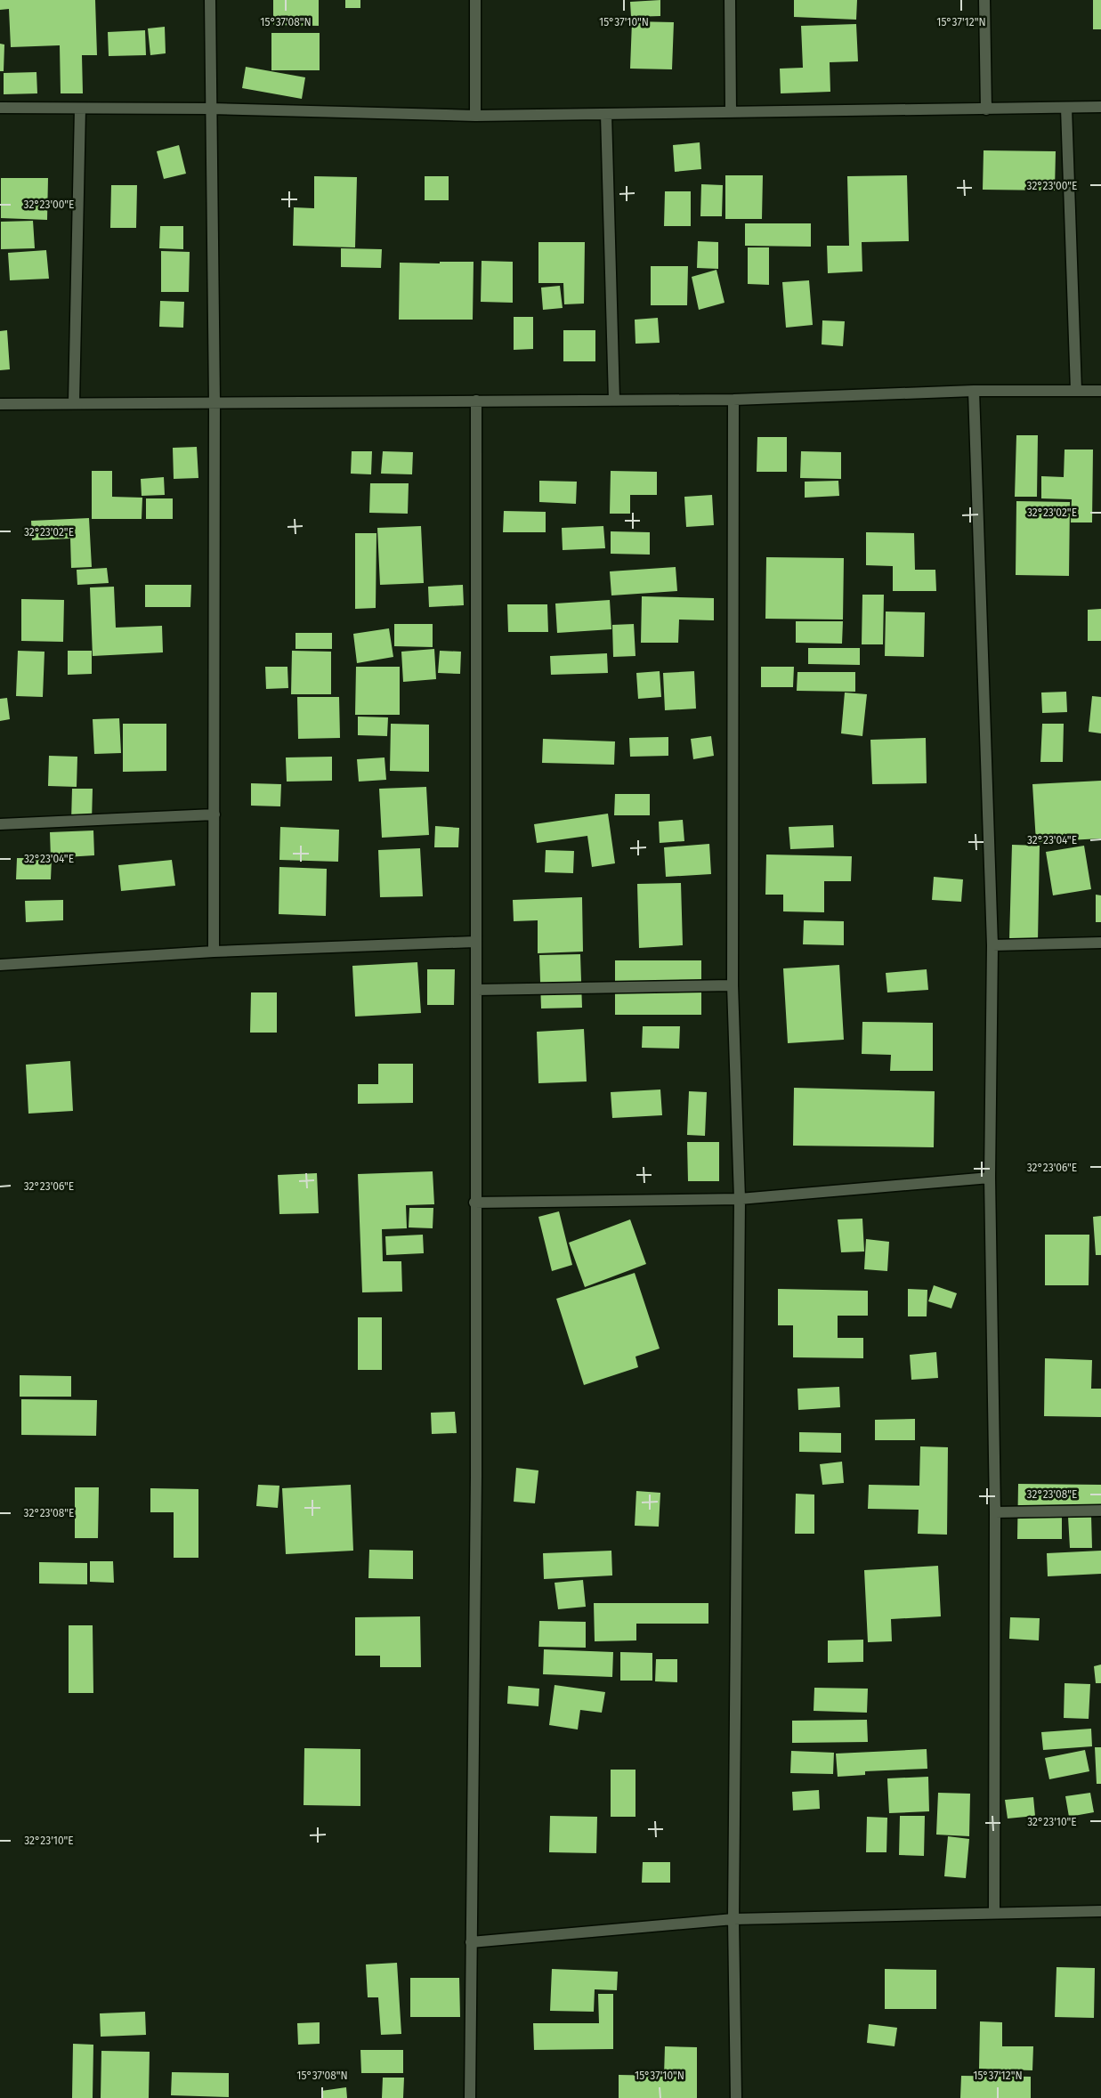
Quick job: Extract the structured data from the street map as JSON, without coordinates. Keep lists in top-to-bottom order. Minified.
{"coordinates":["15°37'08\"N","15°37'10\"N","15°37'12\"N","32°23'00\"E","32°23'02\"E","32°23'04\"E","32°23'06\"E","32°23'08\"E","32°23'10\"E"]}
